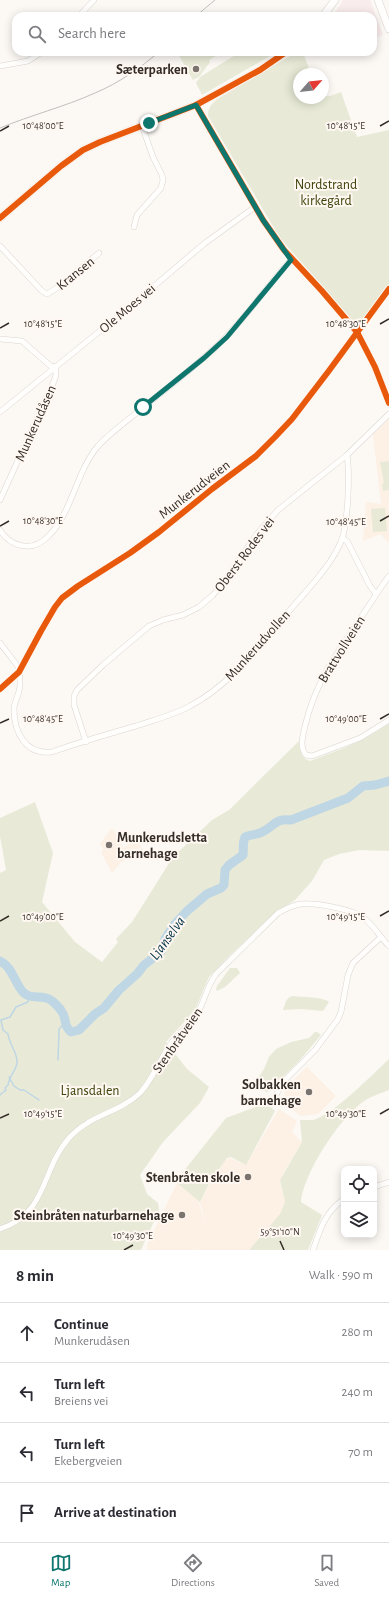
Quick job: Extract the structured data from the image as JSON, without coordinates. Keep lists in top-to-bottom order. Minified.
{"streets":{"street":["Kransen","Ole Moes vei","Munkerudåsen","Munkerudveien","Oberst Rodes vei","Munkerudvollen","Brattvollveien","Stenbråtveien"]},"crossings":[["Ole Moes vei","Munkerudåsen"],["Munkerudveien","Munkerudvollen"],["Oberst Rodes vei","Munkerudvollen"]],"water":["Ljanselva"],"parks":["Nordstrand kirkegård","Ljansdalen"],"places":["Sæterparken","Munkerudsletta barnehage","Solbakken barnehage","Stenbråten skole","Steinbråten naturbarnehage"],"north":"top right","page":{"search":"Search here","heading":["8 min","Walk · 590 m"],"list":[["Continue","Munkerudåsen","280 m"],["Turn left","Breiens vei","240 m"],["Turn left","Ekebergveien","70 m"],"Arrive at destination"],"nav":["Map","Directions","Saved"]},"coordinates":["10°48'00\"E","10°48'15\"E","10°48'30\"E","10°48'45\"E","10°49'00\"E","10°49'15\"E","10°49'30\"E","59°51'10\"N"]}
